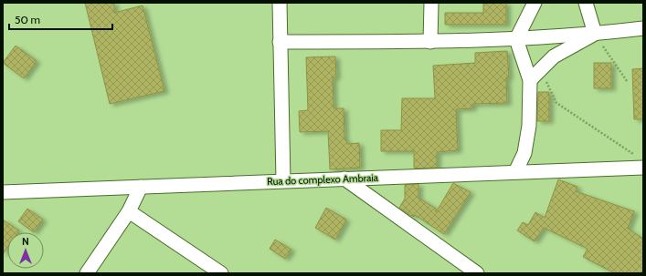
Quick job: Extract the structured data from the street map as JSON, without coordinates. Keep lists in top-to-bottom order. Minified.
{"streets":{"street":["Rua do complexo Ambraia"]},"scale_bar":"50 m","north":"top"}
